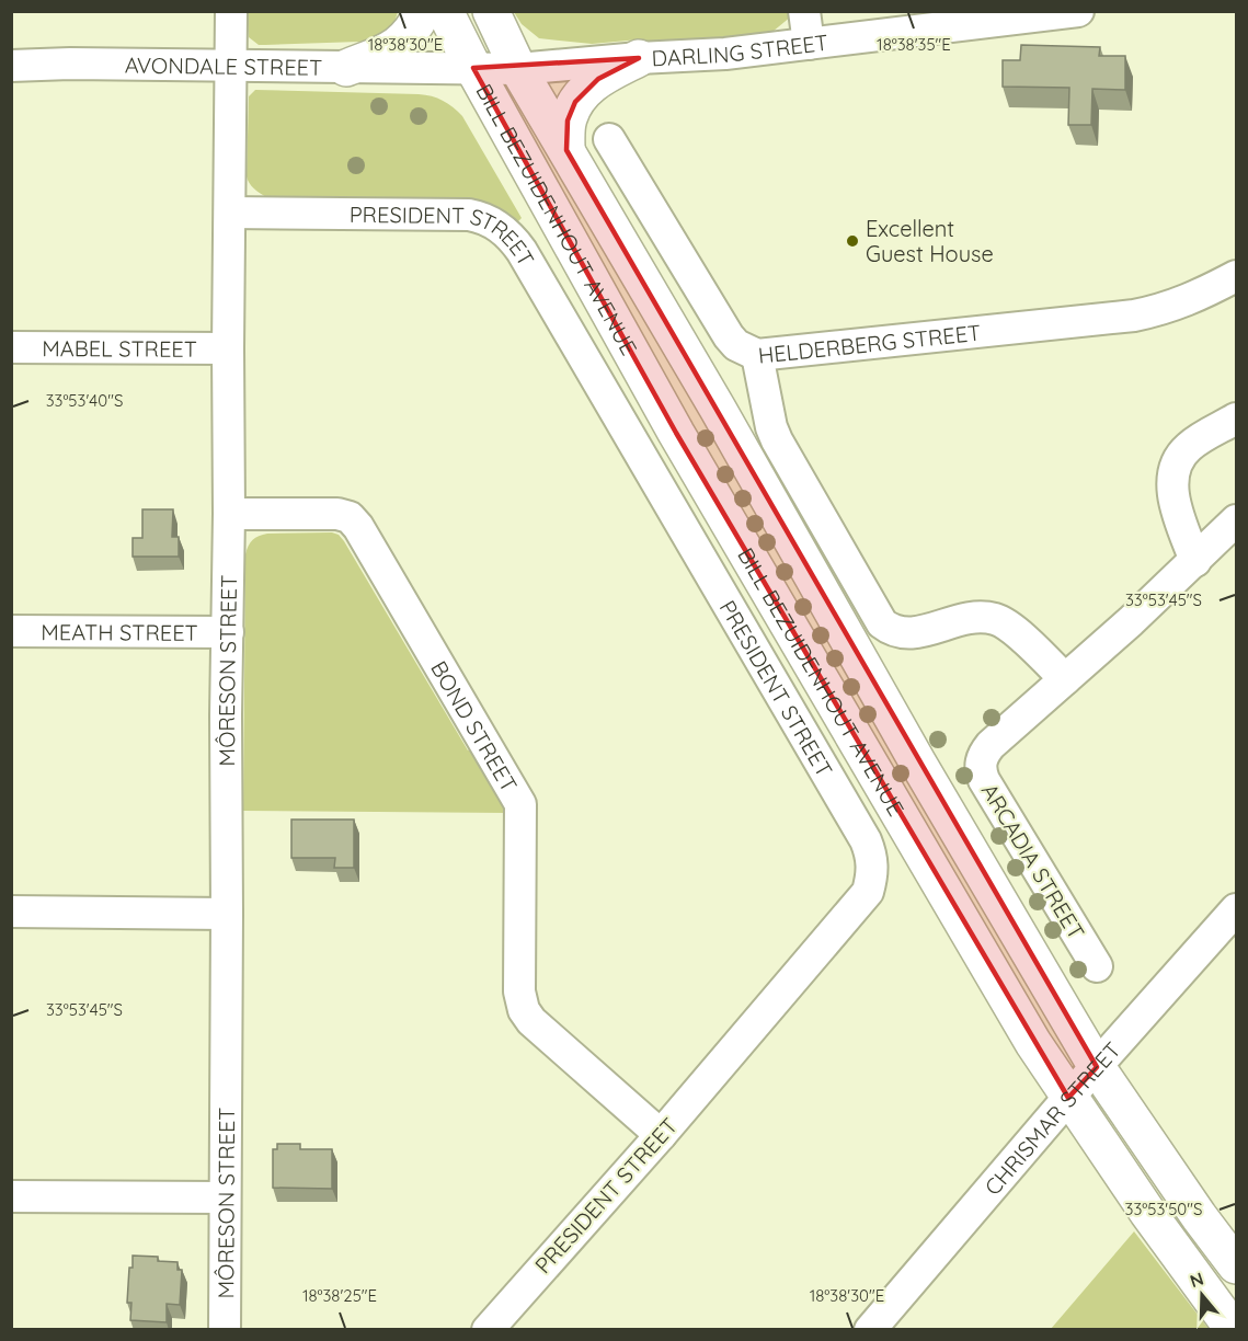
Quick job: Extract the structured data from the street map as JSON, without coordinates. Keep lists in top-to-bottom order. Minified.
{"streets":{"main road":["BILL BEZUIDENHOUT AVENUE"],"street":["DARLING STREET","AVONDALE STREET","PRESIDENT STREET","HELDERBERG STREET","MABEL STREET","MEATH STREET","MÔRESON STREET","BOND STREET","ARCADIA STREET","CHRISMAR STREET"]},"crossings":[["DARLING STREET","AVONDALE STREET"],["DARLING STREET","BILL BEZUIDENHOUT AVENUE"],["AVONDALE STREET","BILL BEZUIDENHOUT AVENUE"],["AVONDALE STREET","MÔRESON STREET"],["BILL BEZUIDENHOUT AVENUE","CHRISMAR STREET"],["PRESIDENT STREET","MÔRESON STREET"],["PRESIDENT STREET","BOND STREET"],["MABEL STREET","MÔRESON STREET"],["MEATH STREET","MÔRESON STREET"],["MÔRESON STREET","BOND STREET"]],"places":["Excellent Guest House"],"north":"top","coordinates":["18°38'35\"E","18°38'30\"E","33°53'40\"S","33°53'45\"S","33°53'50\"S","18°38'25\"E"]}
